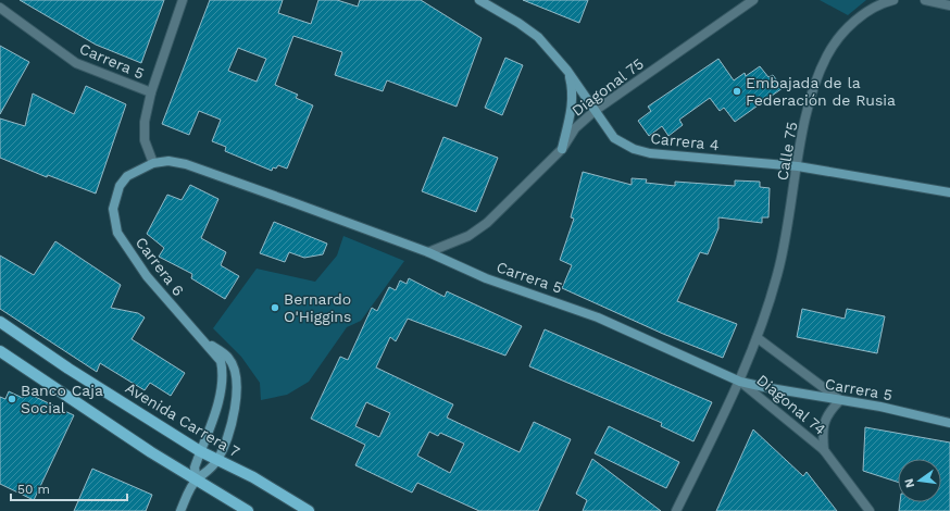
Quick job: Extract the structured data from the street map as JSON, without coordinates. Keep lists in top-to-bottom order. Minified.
{"streets":{"main road":["Avenida Carrera 7"],"street":["Carrera 5","Diagonal 75","Carrera 4","Calle 75","Carrera 6","Diagonal 74"]},"crossings":[["Carrera 5","Diagonal 75"],["Carrera 5","Calle 75"],["Carrera 5","Carrera 6"],["Carrera 5","Diagonal 74"],["Diagonal 75","Carrera 4"],["Carrera 4","Calle 75"],["Calle 75","Diagonal 74"]],"places":["Embajada de la Federación de Rusia","Bernardo O'Higgins","Banco Caja Social"],"scale_bar":"50 m","north":"left"}
